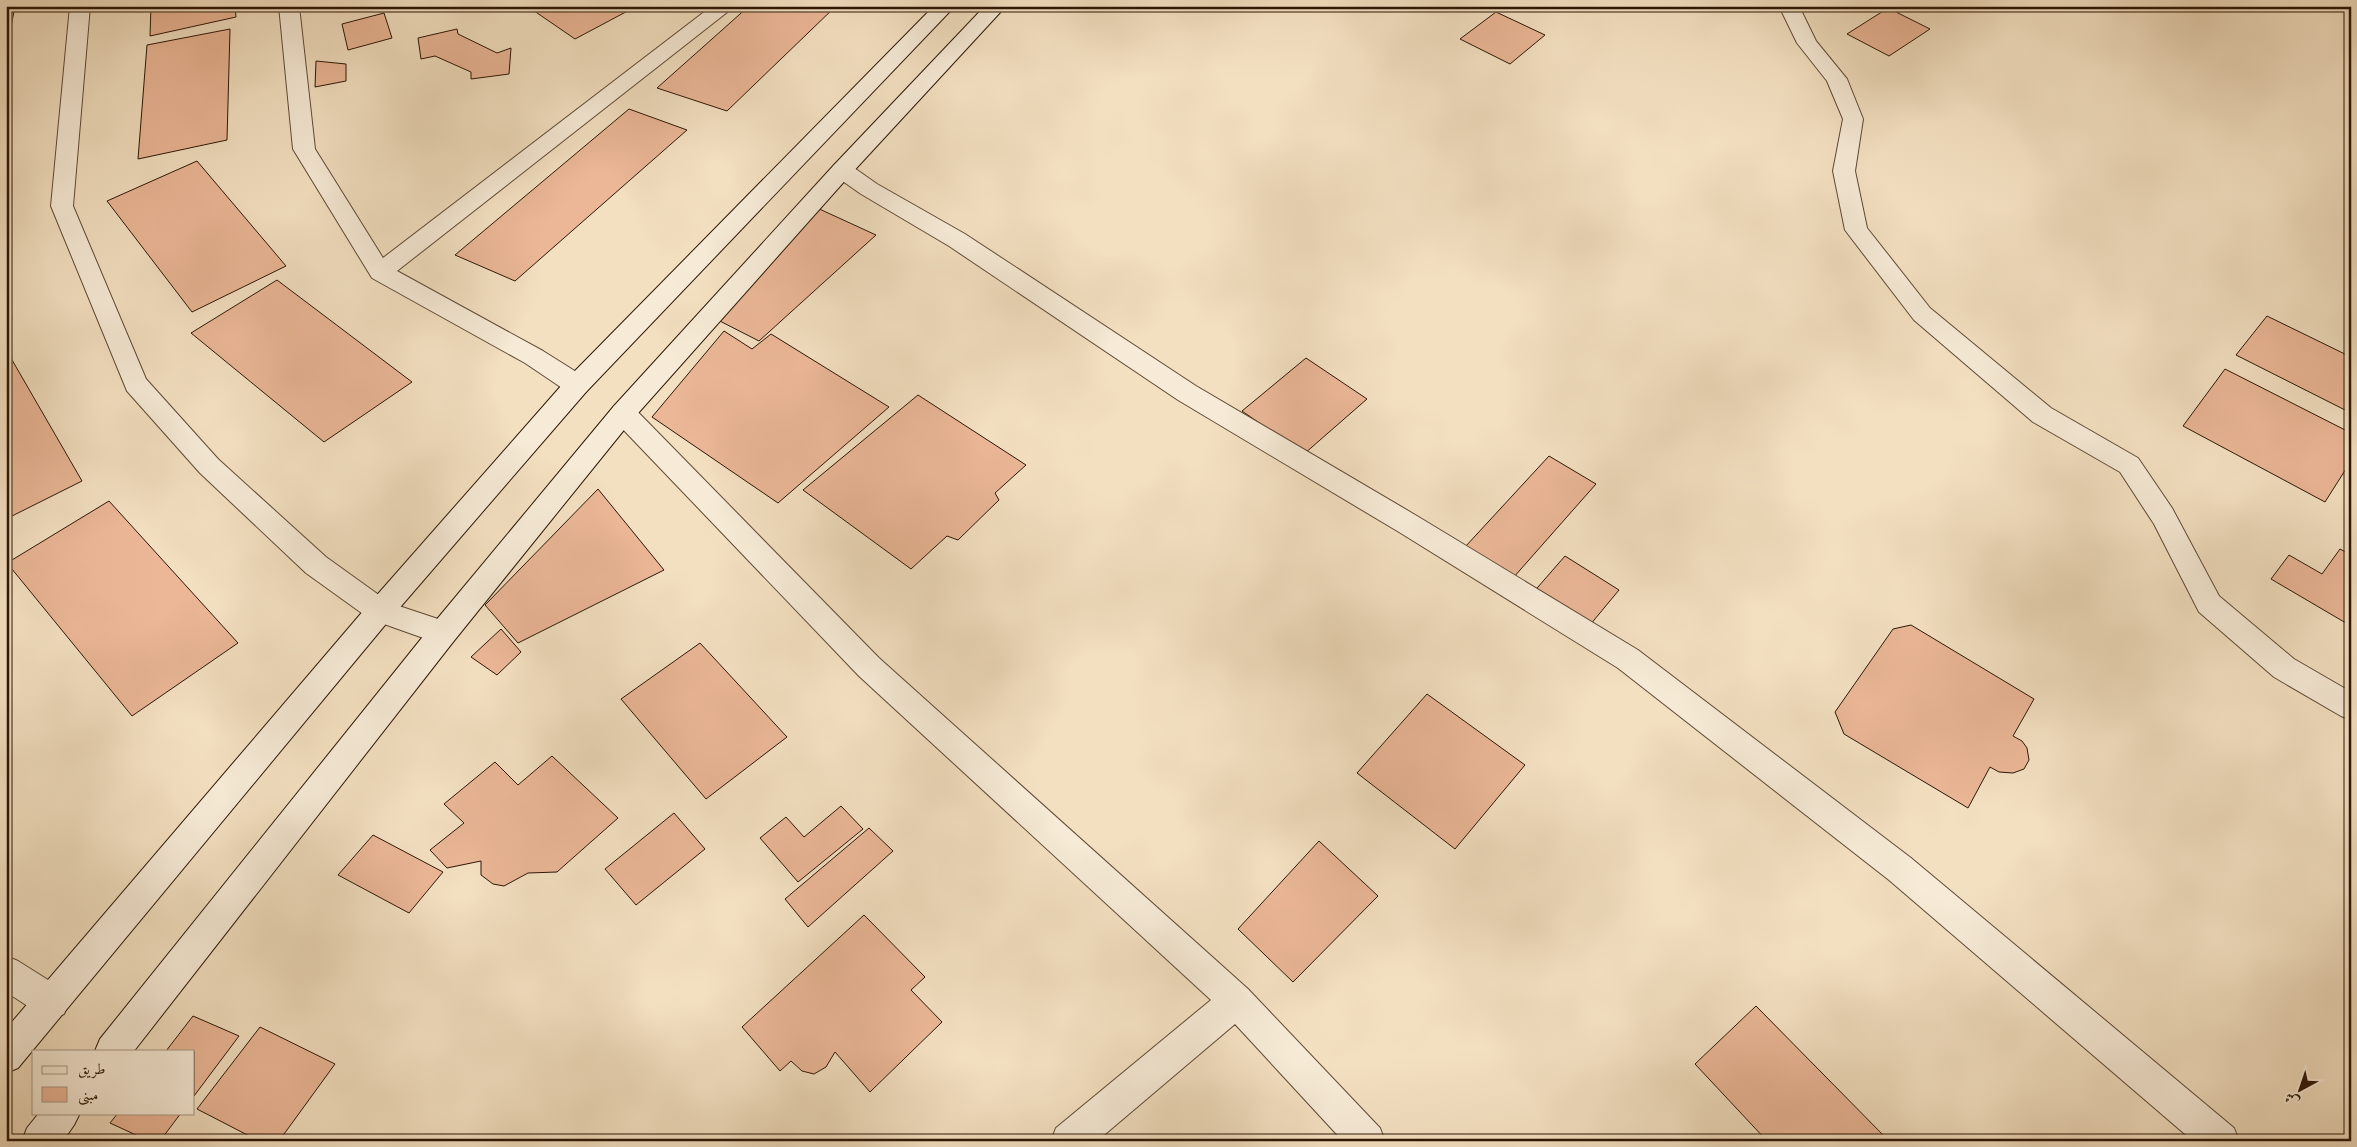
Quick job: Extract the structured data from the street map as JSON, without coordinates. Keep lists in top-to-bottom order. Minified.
{"legend":["طريق","مبنى"],"north":"bottom left"}
